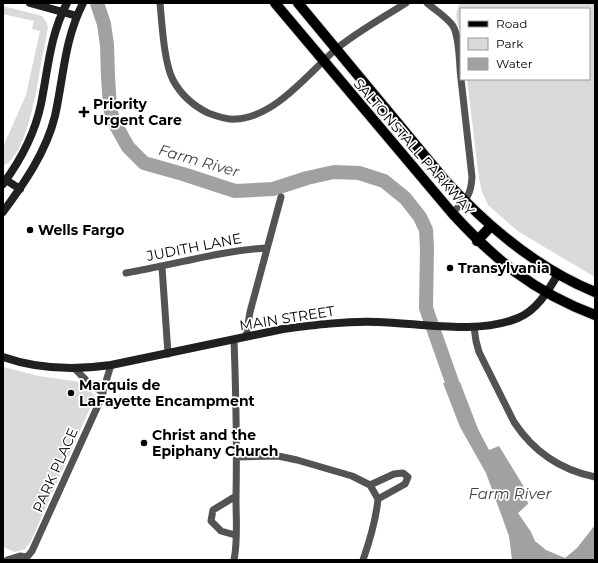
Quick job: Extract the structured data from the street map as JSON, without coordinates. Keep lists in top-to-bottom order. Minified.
{"streets":{"main road":["SALTONSTALL PARKWAY","MAIN STREET"],"street":["JUDITH LANE","PARK PLACE"]},"crossings":[["SALTONSTALL PARKWAY","MAIN STREET"],["MAIN STREET","PARK PLACE"]],"water":["Farm River"],"places":{"health":["Priority Urgent Care"],"other":["Wells Fargo","Transylvania","Marquis de LaFayette Encampment","Christ and the Epiphany Church"]},"legend":["Road","Park","Water"]}
